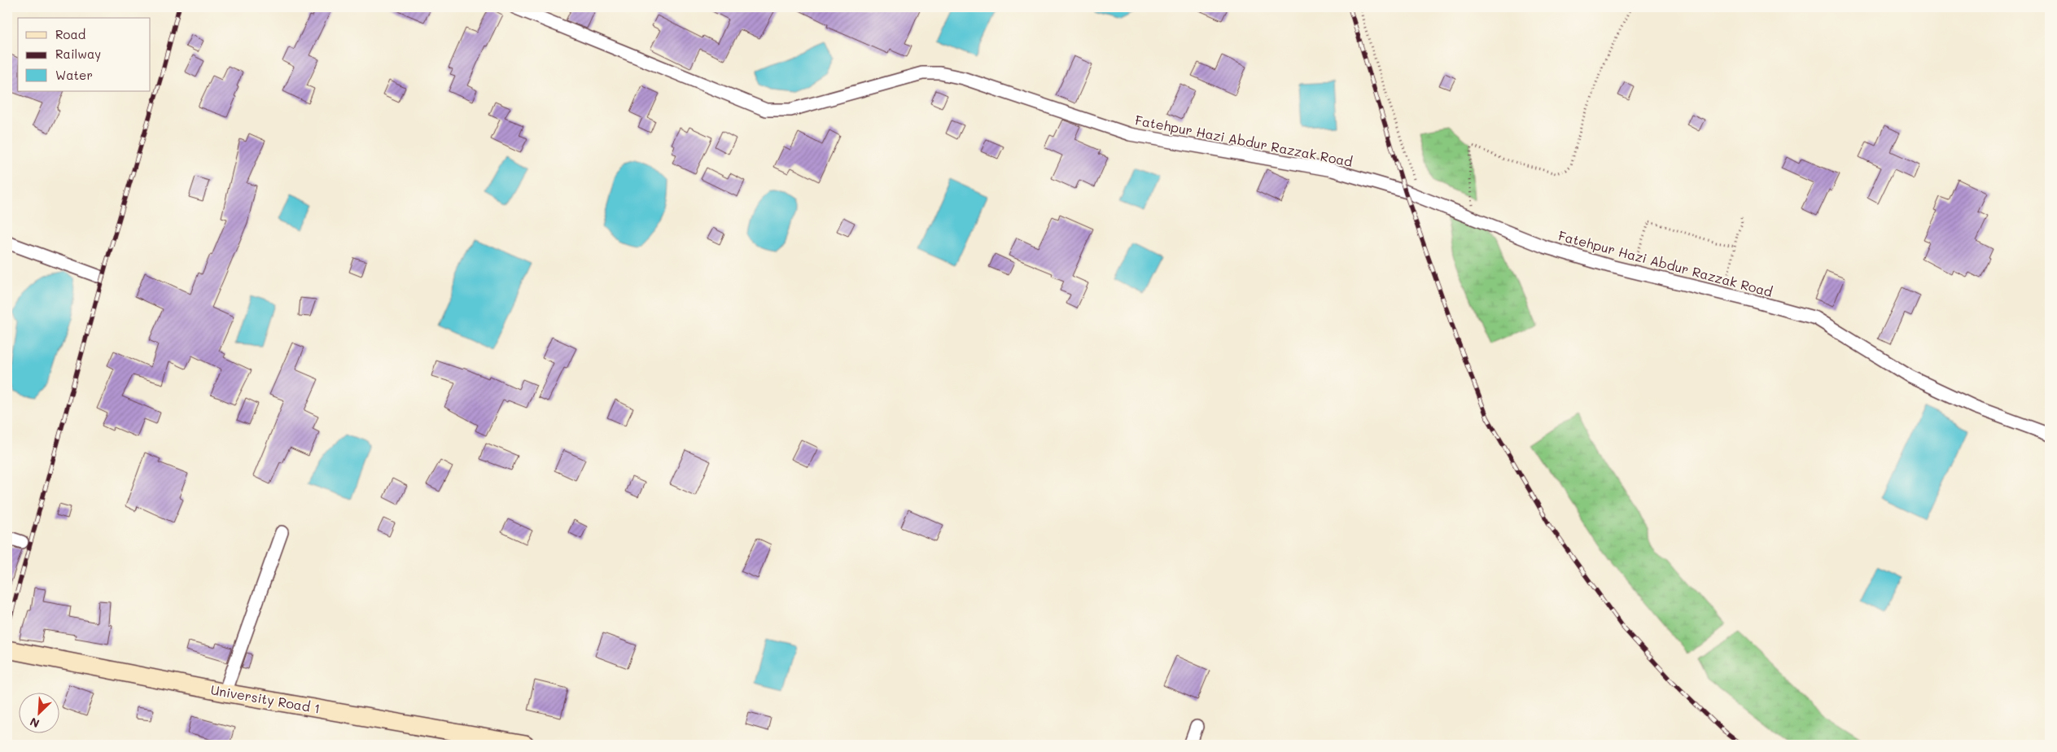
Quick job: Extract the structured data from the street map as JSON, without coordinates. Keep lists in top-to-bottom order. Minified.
{"streets":{"main road":["University Road 1"],"street":["Fatehpur Hazi Abdur Razzak Road"]},"legend":["Road","Railway","Water"],"north":"bottom left"}
